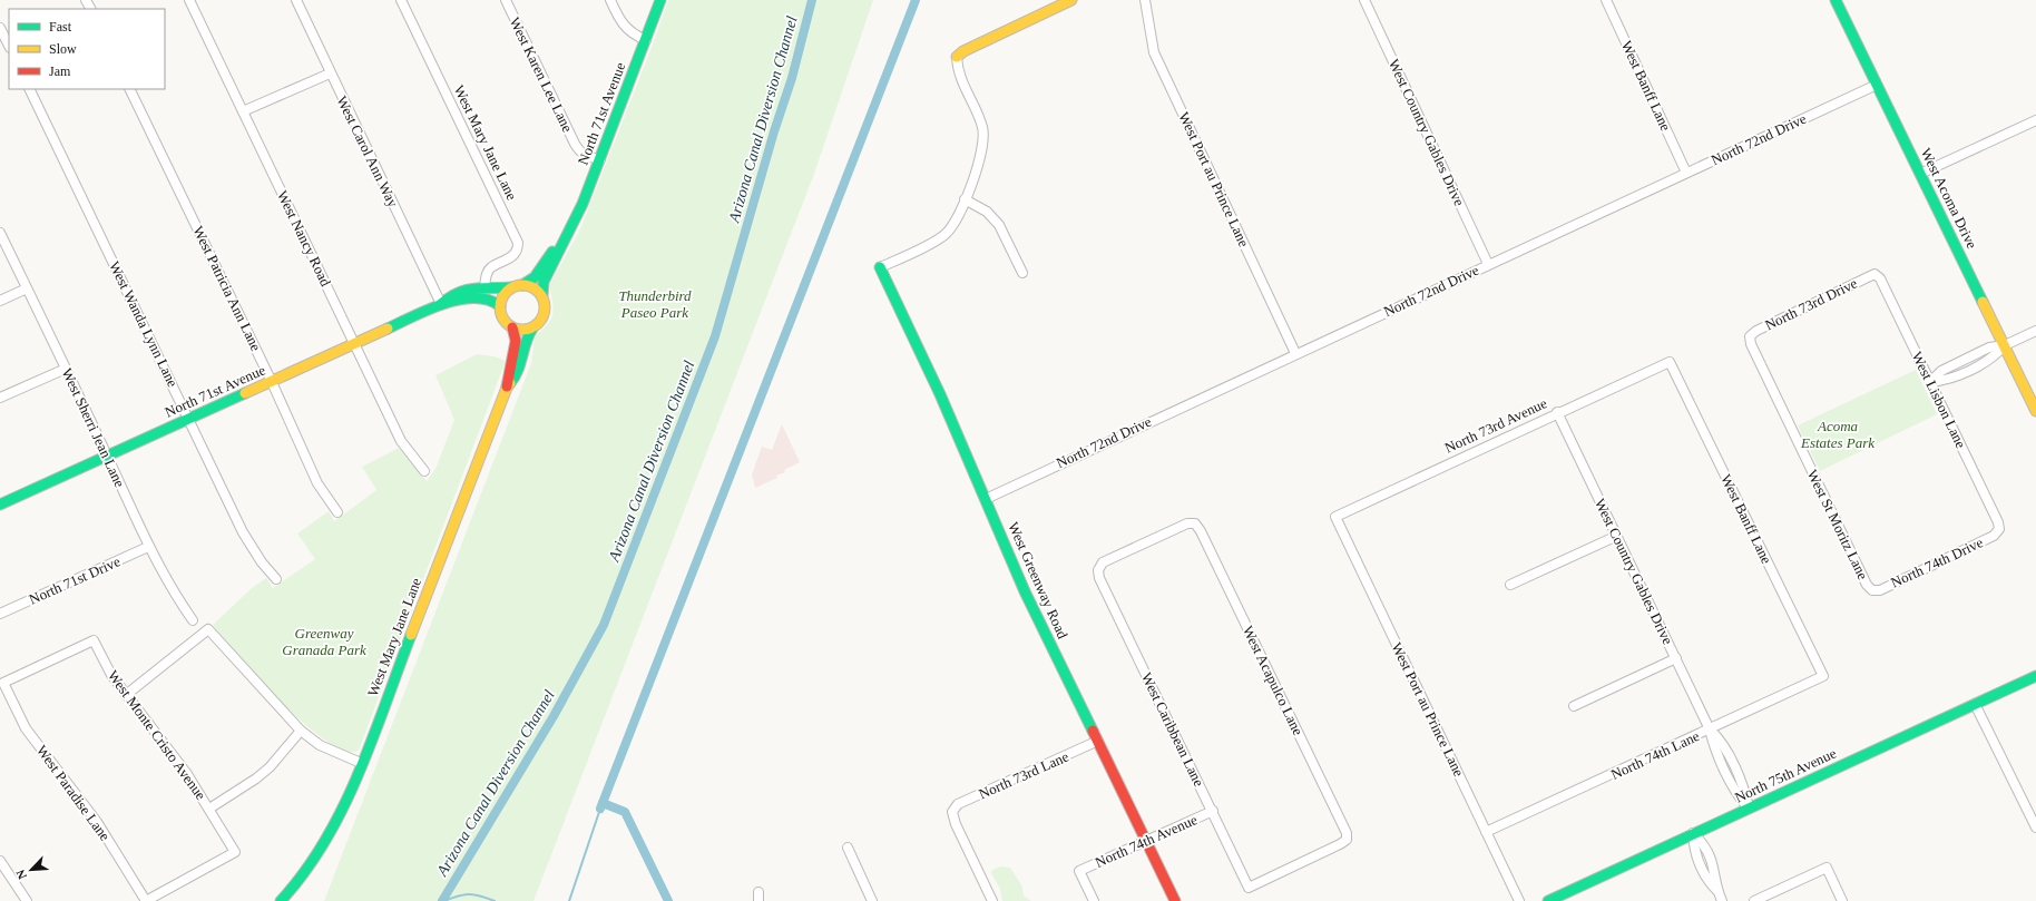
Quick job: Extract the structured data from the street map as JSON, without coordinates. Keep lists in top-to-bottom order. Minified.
{"streets":{"street":["West Karen Lee Lane","West Banff Lane","North 71st Avenue","West Country Gables Drive","North 72nd Drive","West Mary Jane Lane","West Carol Ann Way","West Port au Prince Lane","West Acoma Drive","West Nancy Road","West Patricia Ann Lane","North 73rd Drive","West Wanda Lynn Lane","West Lisbon Lane","North 73rd Avenue","West Sherri Jean Lane","West St Moritz Lane","North 74th Drive","North 71st Drive","West Greenway Road","West Acapulco Lane","West Caribbean Lane","West Monte Cristo Avenue","North 74th Lane","North 73rd Lane","North 75th Avenue","West Paradise Lane","North 74th Avenue"]},"crossings":[["West Karen Lee Lane","North 71st Avenue"],["West Banff Lane","North 72nd Drive"],["West Banff Lane","North 73rd Avenue"],["West Banff Lane","North 74th Lane"],["North 71st Avenue","West Mary Jane Lane"],["North 71st Avenue","West Carol Ann Way"],["North 71st Avenue","West Nancy Road"],["North 71st Avenue","West Patricia Ann Lane"],["North 71st Avenue","West Wanda Lynn Lane"],["North 71st Avenue","West Sherri Jean Lane"],["West Country Gables Drive","North 72nd Drive"],["West Country Gables Drive","North 73rd Avenue"],["West Country Gables Drive","North 74th Lane"],["West Country Gables Drive","North 75th Avenue"],["North 72nd Drive","West Port au Prince Lane"],["North 72nd Drive","West Acoma Drive"],["North 72nd Drive","West Greenway Road"],["West Port au Prince Lane","North 73rd Avenue"],["West Port au Prince Lane","North 74th Lane"],["North 73rd Drive","West Lisbon Lane"],["North 73rd Drive","West St Moritz Lane"],["West Lisbon Lane","North 74th Drive"],["West Sherri Jean Lane","North 71st Drive"],["West St Moritz Lane","North 74th Drive"],["West Greenway Road","North 73rd Lane"],["West Greenway Road","North 74th Avenue"],["West Acapulco Lane","West Caribbean Lane"],["West Caribbean Lane","North 74th Avenue"],["West Monte Cristo Avenue","West Paradise Lane"]],"water":["Arizona Canal Diversion Channel"],"parks":["Thunderbird Paseo Park","Acoma Estates Park","Greenway Granada Park"],"legend":["Fast","Slow","Jam"],"north":"bottom left"}
